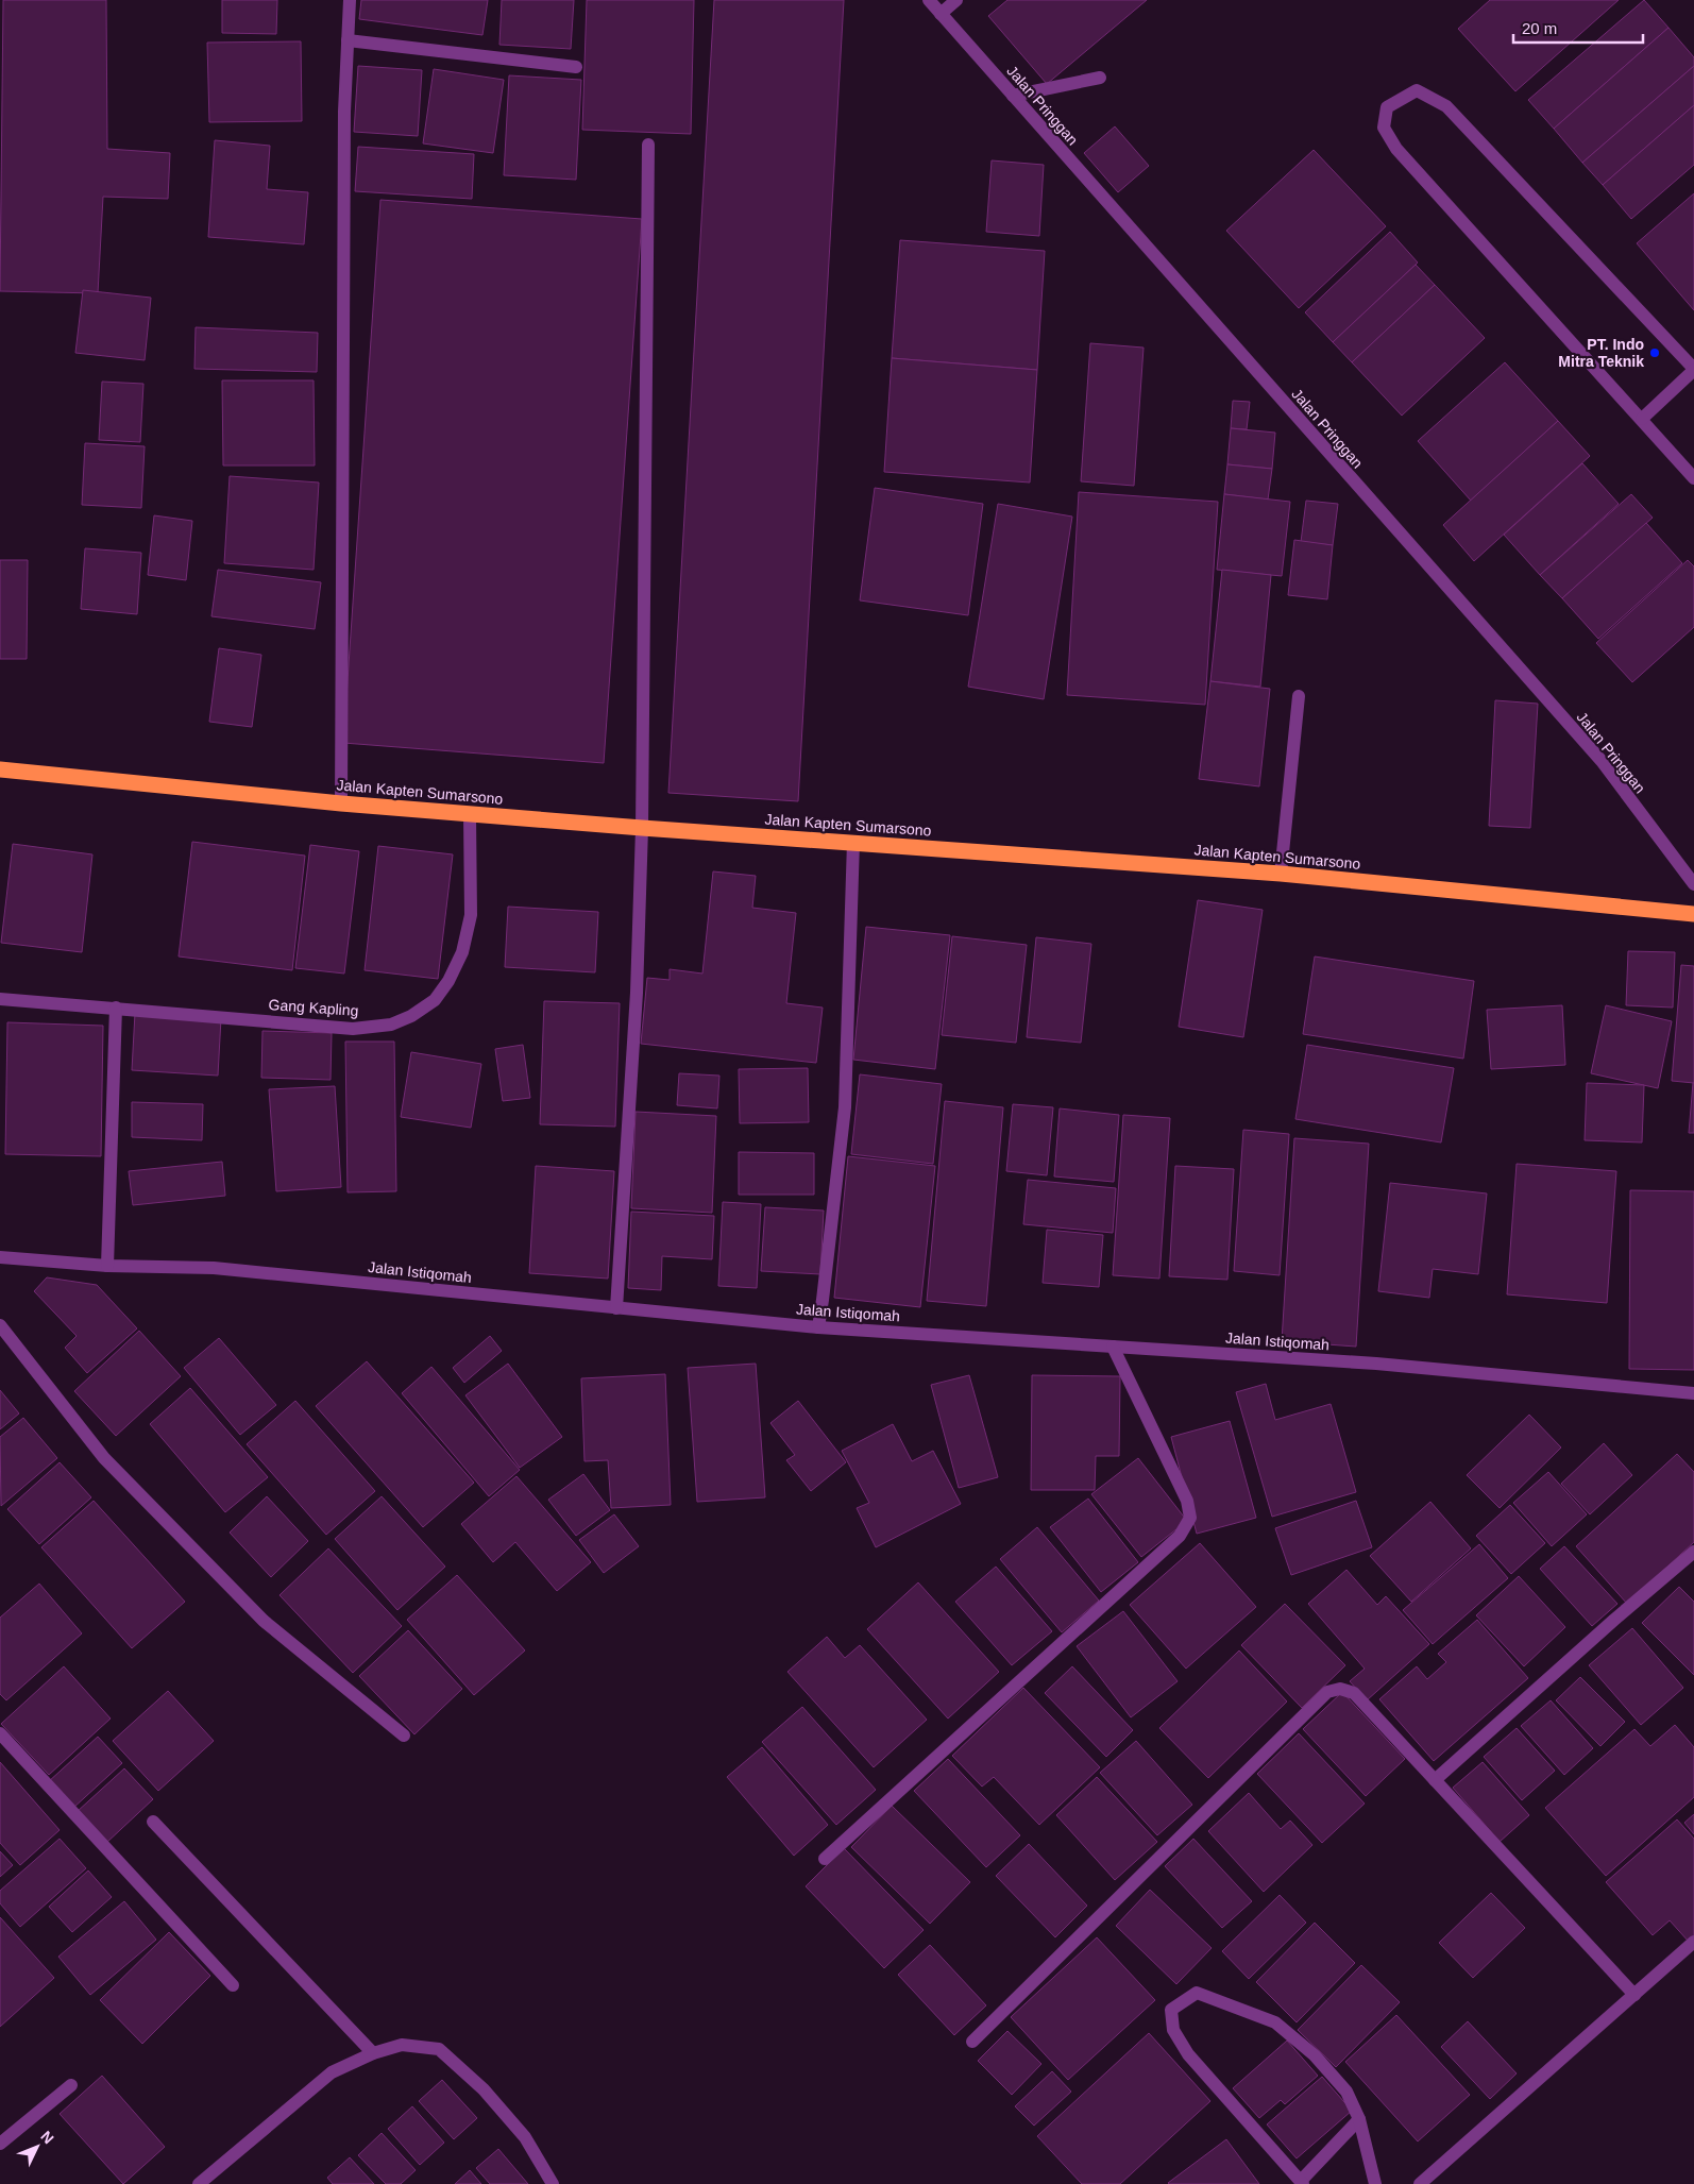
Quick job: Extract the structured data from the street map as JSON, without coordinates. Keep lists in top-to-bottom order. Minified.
{"streets":{"highway":["Jalan Kapten Sumarsono"],"street":["Jalan Pringgan","Gang Kapling","Jalan Istiqomah"]},"crossings":[["Jalan Kapten Sumarsono","Gang Kapling"]],"places":["PT. Indo Mitra Teknik"],"scale_bar":"20 m","north":"top right"}
